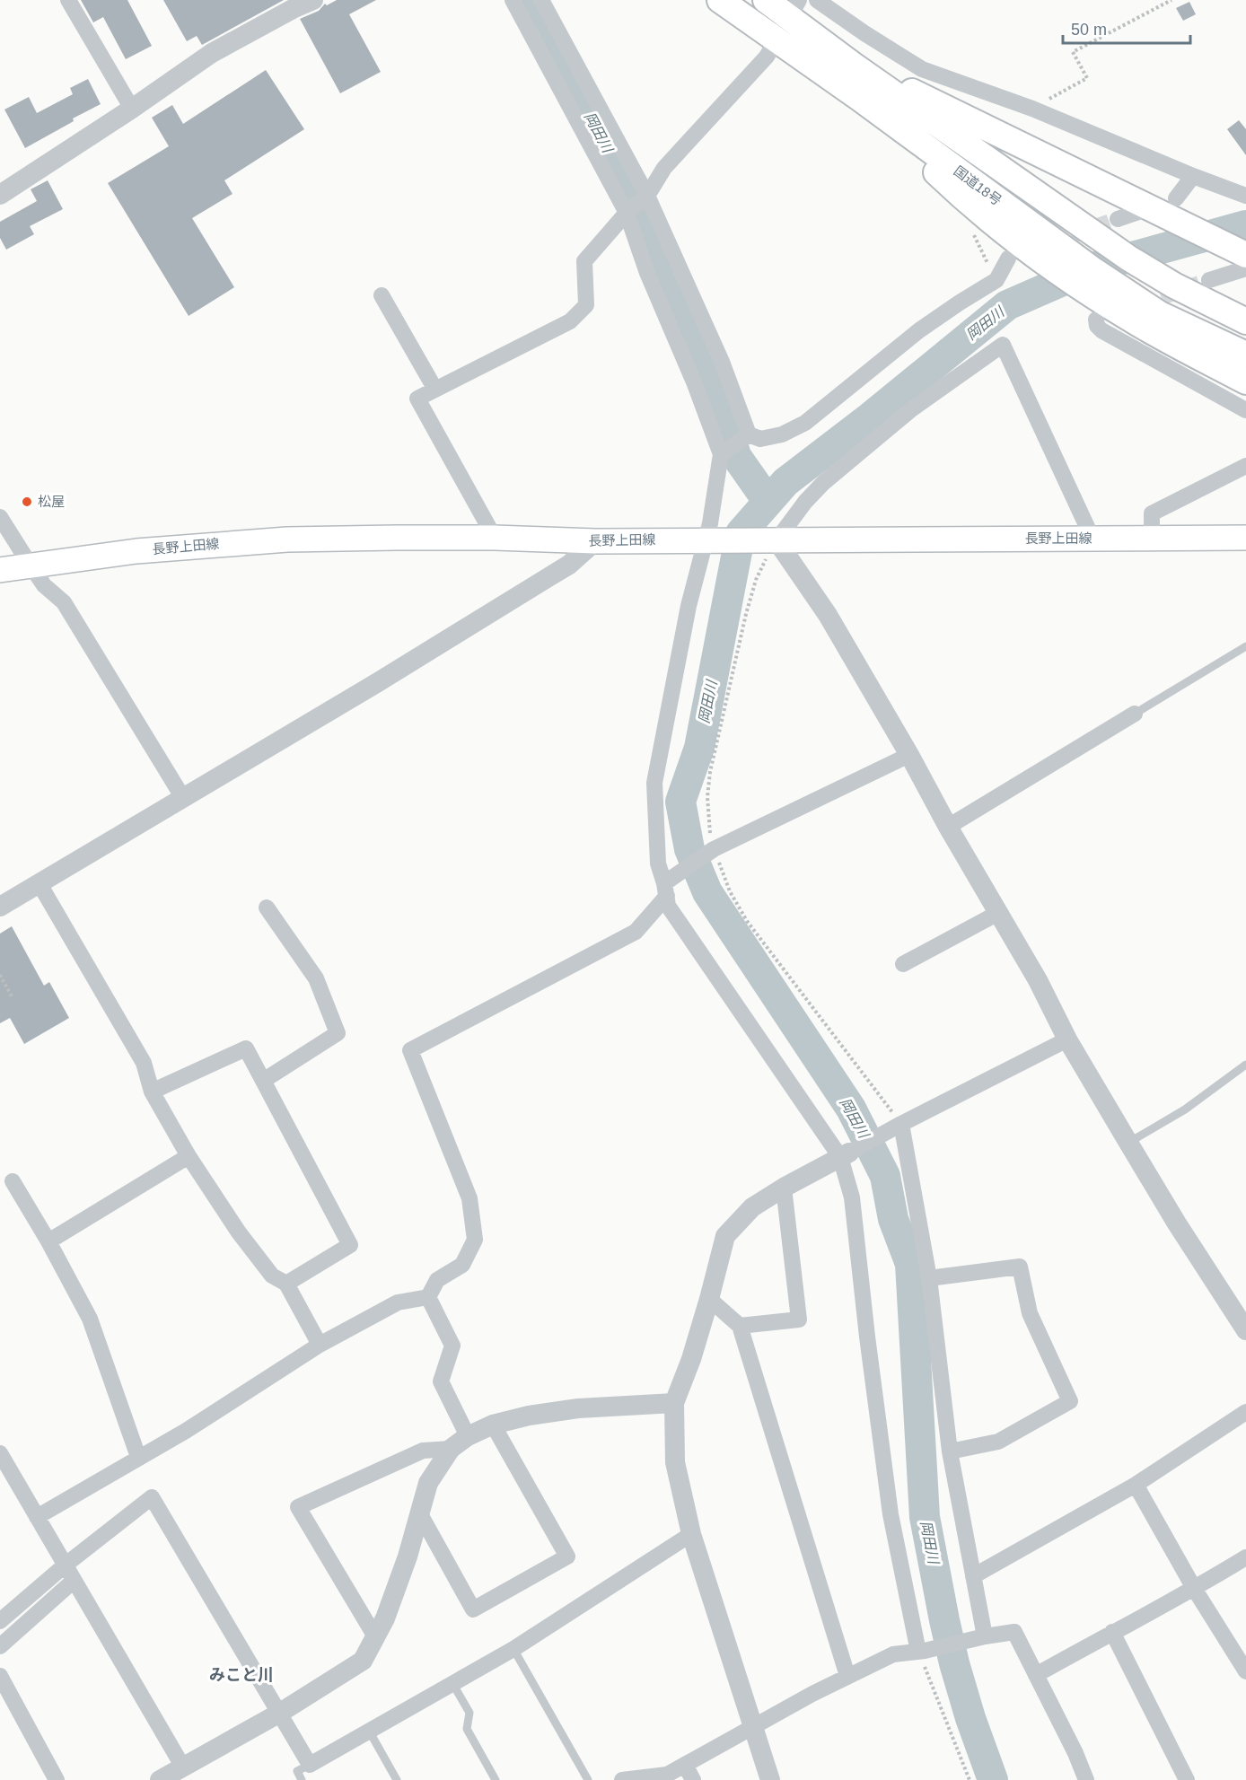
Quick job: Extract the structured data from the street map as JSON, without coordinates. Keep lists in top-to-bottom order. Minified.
{"streets":{"highway":["国道18号"],"main road":["長野上田線"]},"districts":["みこと川"],"water":["岡田川"],"places":["松屋"],"scale_bar":"50 m"}
